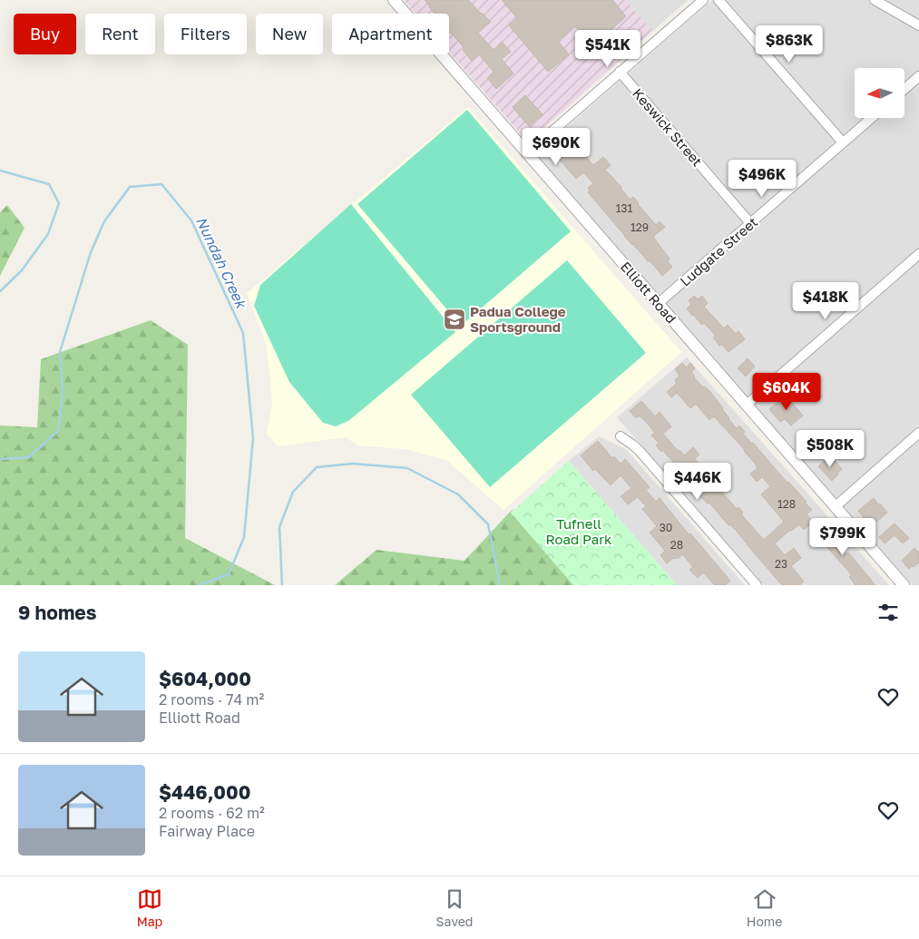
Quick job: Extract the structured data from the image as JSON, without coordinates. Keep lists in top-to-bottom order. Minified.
{"streets":{"street":["Keswick Street","Ludgate Street","Elliott Road"]},"crossings":[["Keswick Street","Ludgate Street"],["Ludgate Street","Elliott Road"]],"water":["Nundah Creek"],"parks":["Tufnell Road Park"],"places":{"school or university":["Padua College Sportsground"]},"house_numbers":["131","129","128","30","28","23"],"north":"left","page":{"chip":["Buy","Rent","Filters","New","Apartment"],"price":["$863K","$541K","$690K","$496K","$418K","$604K","$508K","$446K","$799K"],"heading":"9 homes","list":[{"name":"$604,000","note":"2 rooms · 74 m² · Elliott Road"},{"name":"$446,000","note":"2 rooms · 62 m² · Fairway Place"}],"tabs":["Map","Saved","Home"]}}
